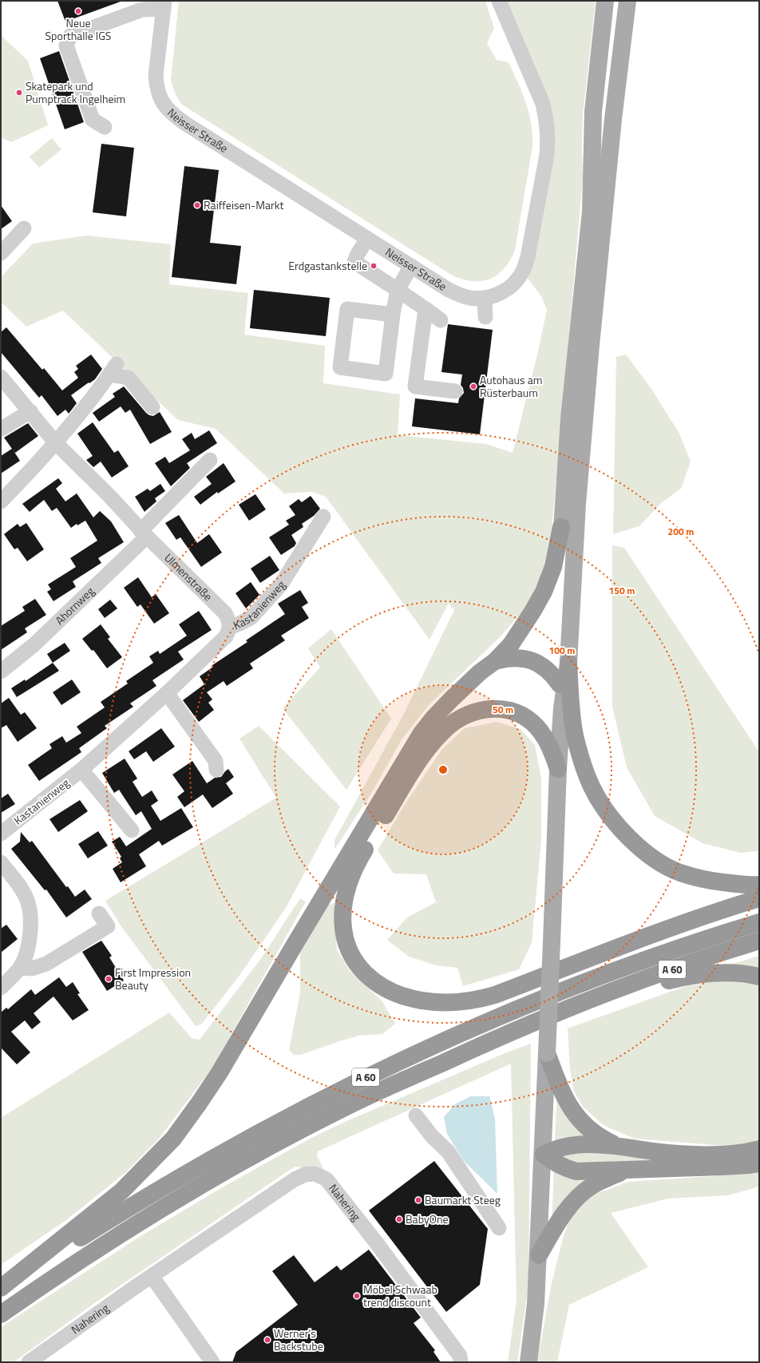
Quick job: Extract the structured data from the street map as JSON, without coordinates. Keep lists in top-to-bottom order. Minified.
{"streets":{"highway":["A 60"],"street":["Neisser Straße","Ulmenstraße","Kastanienweg","Ahornweg","Nahering"]},"crossings":[["Ulmenstraße","Kastanienweg"],["Ulmenstraße","Ahornweg"]],"places":["Neue Sporthalle IGS","Skatepark und Pumptrack Ingelheim","Raiffeisen-Markt","Erdgastankstelle","Autohaus am Rüsterbaum","First Impression Beauty","Baumarkt Steeg","BabyOne","Möbel Schwaab trend discount","Werner's Backstube"],"rings":["200 m","150 m","100 m","50 m"]}
